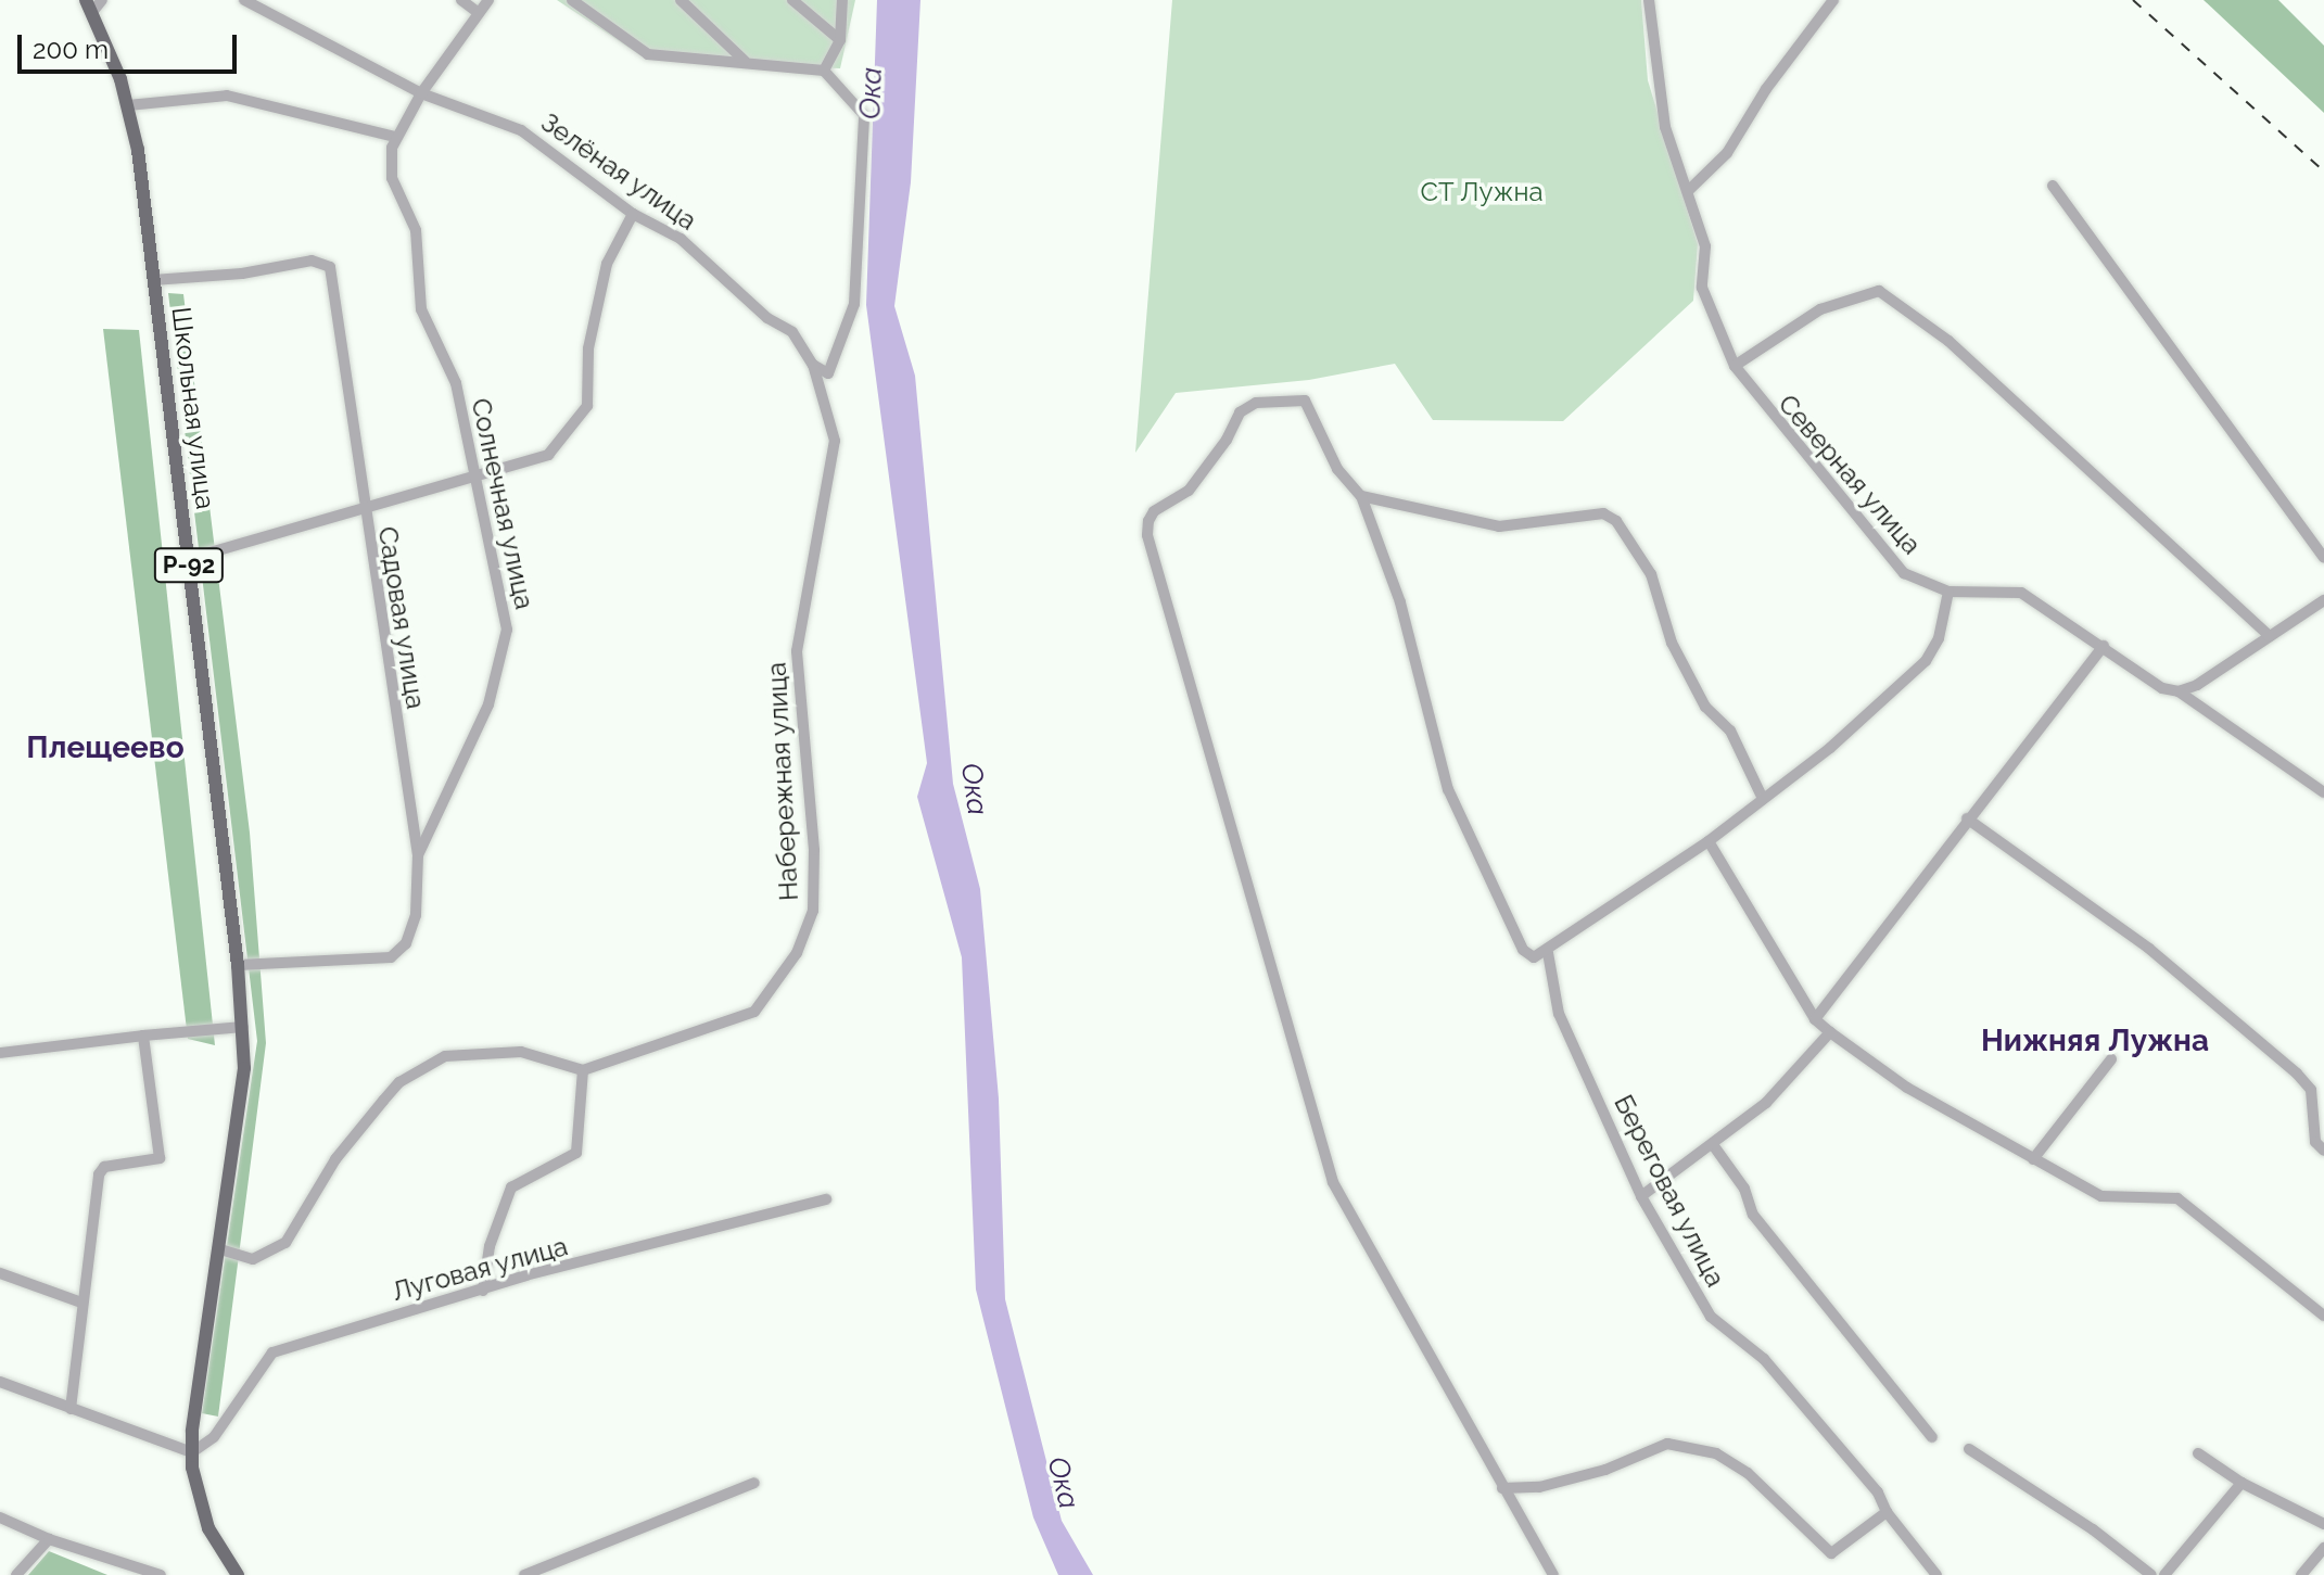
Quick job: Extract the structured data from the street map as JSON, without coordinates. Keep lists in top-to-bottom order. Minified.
{"streets":{"main road":["Школьная улица","Р-92"],"street":["Зелёная улица","Северная улица","Солнечная улица","Садовая улица","Набережная улица","Береговая улица","Луговая улица"]},"crossings":[["Зелёная улица","Набережная улица"],["Школьная улица","Р-92"],["Школьная улица","Садовая улица"],["Солнечная улица","Садовая улица"],["Р-92","Луговая улица"]],"districts":["Плещеево","Нижняя Лужна"],"water":["Ока"],"parks":["СТ Лужна"],"scale_bar":"200 m"}
